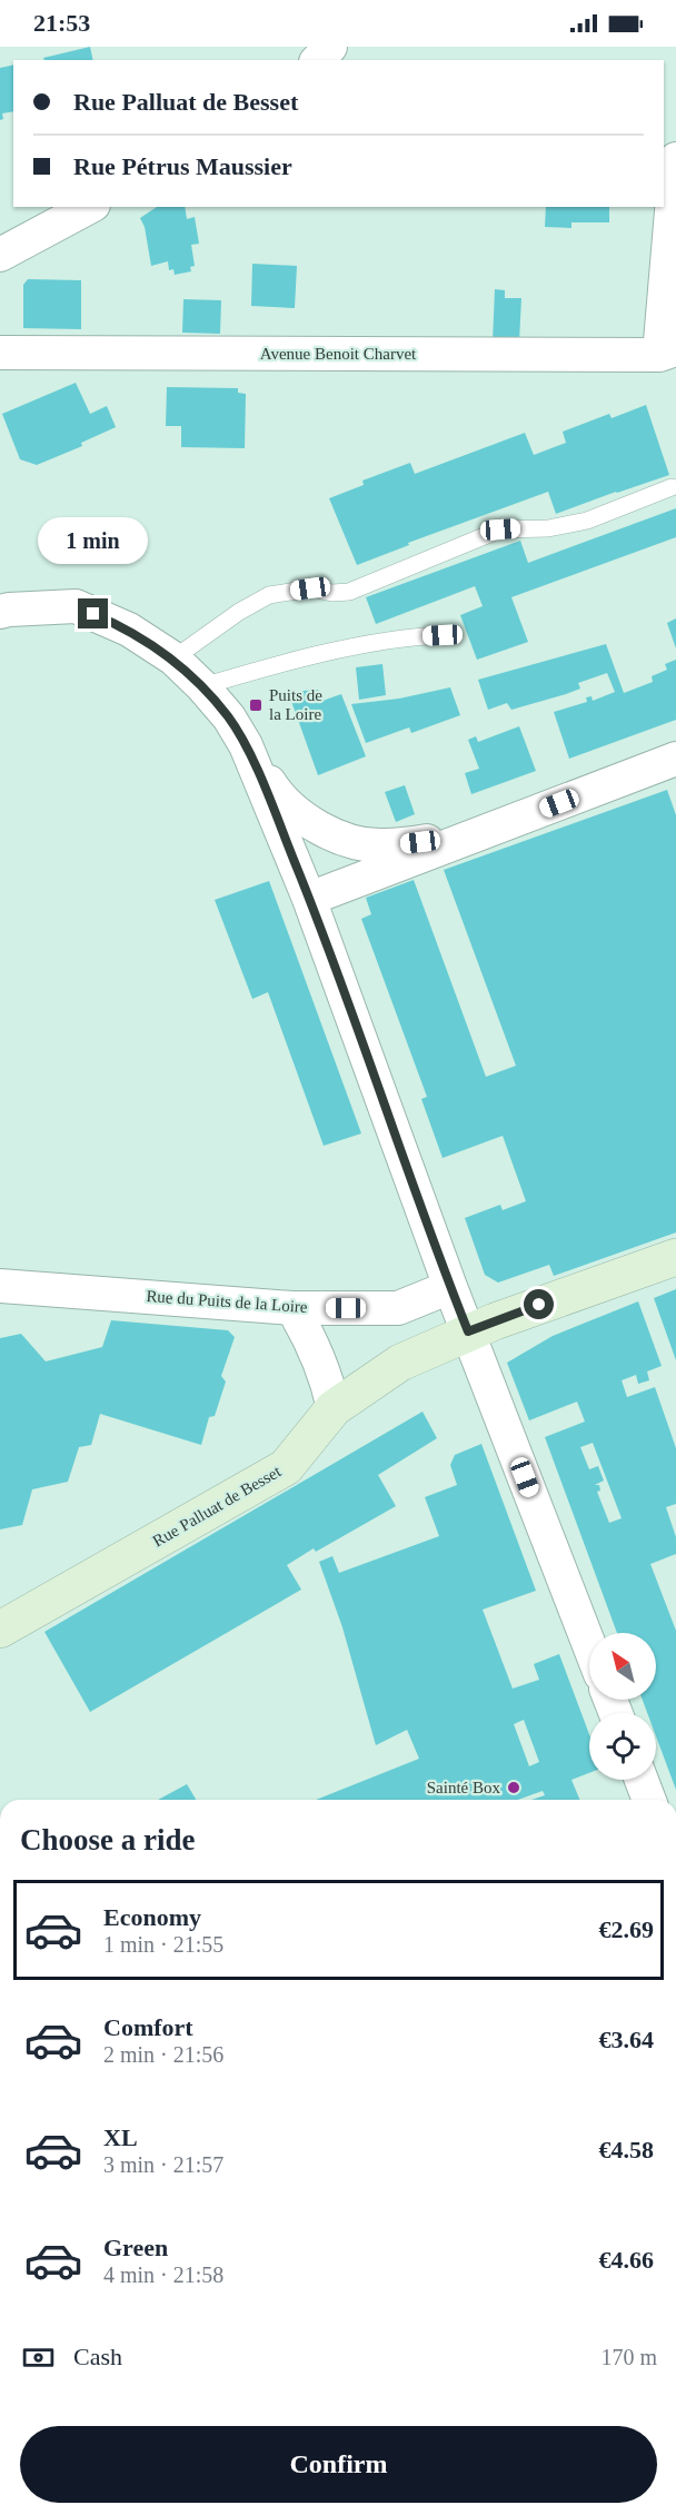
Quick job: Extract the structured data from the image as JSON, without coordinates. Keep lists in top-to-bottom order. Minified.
{"streets":{"main road":["Rue Palluat de Besset"],"street":["Avenue Benoit Charvet","Rue du Puits de la Loire"]},"places":{"transit":["Puits de la Loire"],"other":["Sainté Box"]},"north":"top left","page":{"status":"21:53","banner":["Rue Palluat de Besset","Rue Pétrus Maussier"],"bubble":"1 min","heading":"Choose a ride","list":[{"name":"Economy","note":"1 min · 21:55","value":"€2.69"},{"name":"Comfort","note":"2 min · 21:56","value":"€3.64"},{"name":"XL","note":"3 min · 21:57","value":"€4.58"},{"name":"Green","note":"4 min · 21:58","value":"€4.66"}],"pay":["Cash","170 m"],"buttons":"Confirm"}}
